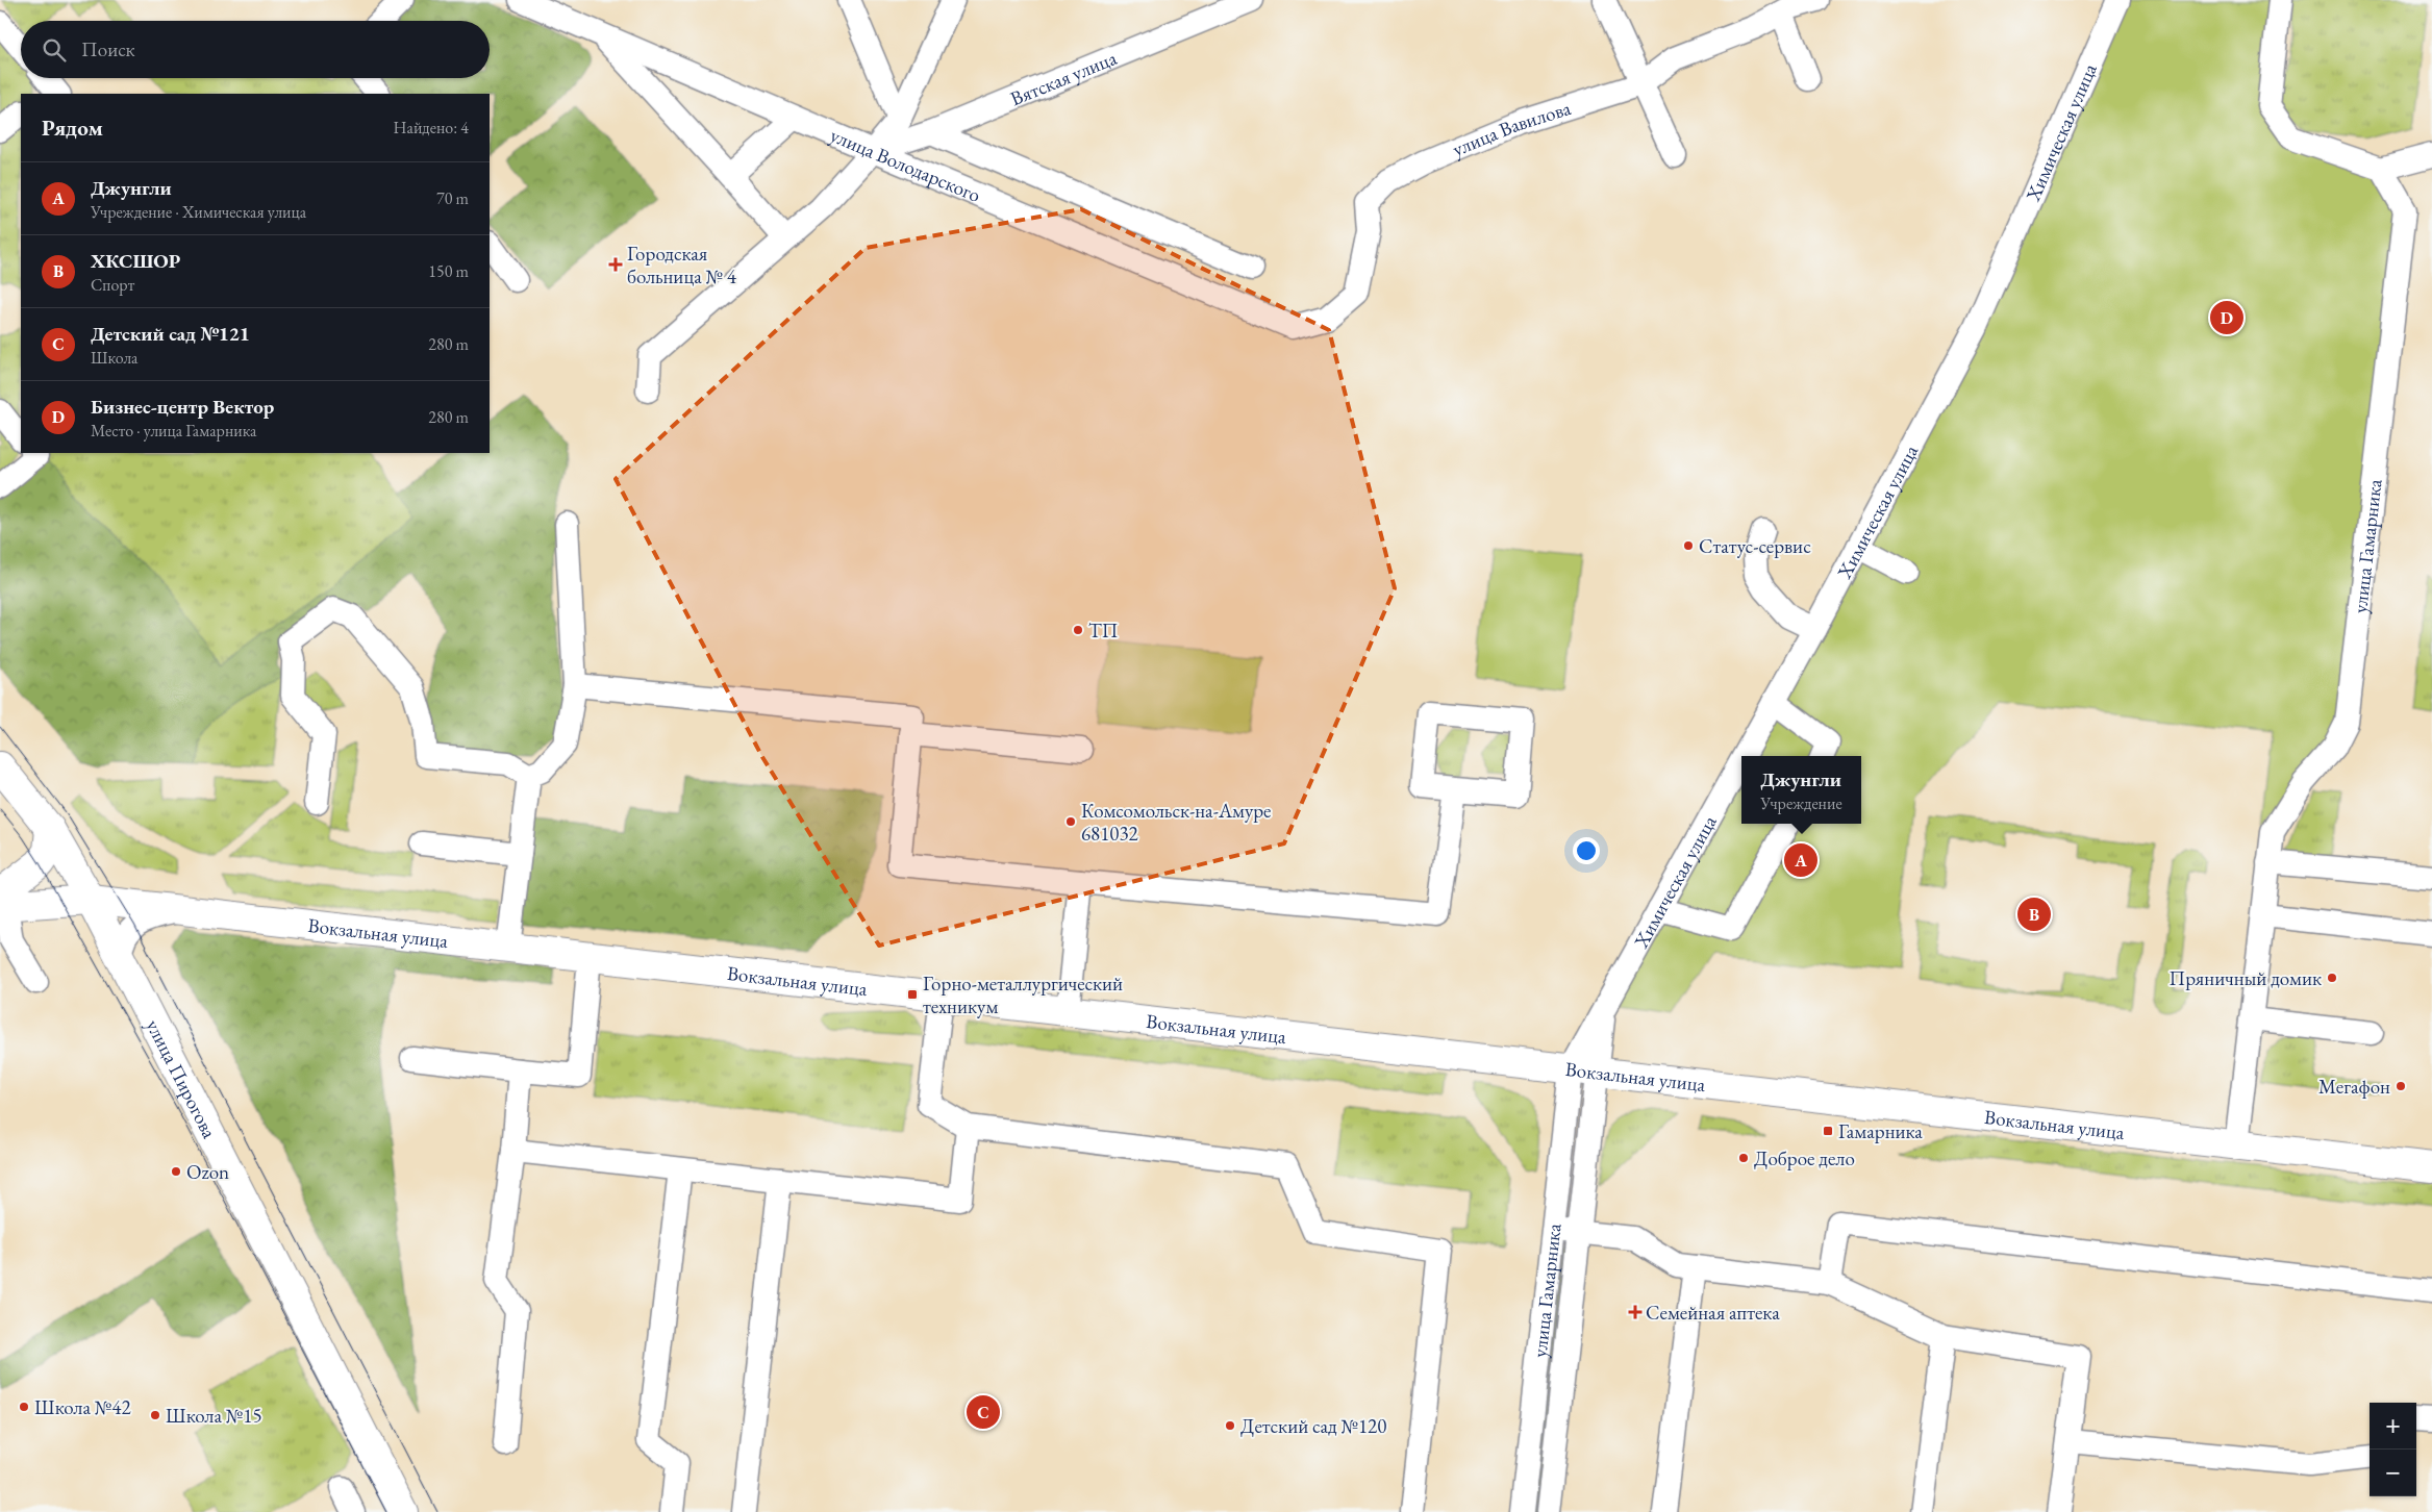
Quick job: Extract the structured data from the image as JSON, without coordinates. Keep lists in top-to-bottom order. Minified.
{"streets":{"main road":["Вокзальная улица","улица Пирогова"],"street":["Вятская улица","улица Вавилова","Химическая улица","улица Володарского","улица Гамарника"]},"crossings":[["Вятская улица","улица Володарского"],["улица Вавилова","улица Володарского"],["Химическая улица","улица Гамарника"],["Химическая улица","Вокзальная улица"],["улица Гамарника","Вокзальная улица"],["Вокзальная улица","улица Пирогова"]],"places":{"health":["Городская больница № 4","Семейная аптека"],"other":["Статус-сервис","ТП","Комсомольск-на-Амуре 681032","Пряничный домик","Мегафон","Доброе дело","Ozon","Школа №42","Школа №15","Детский сад №120"],"transit":["Горно-металлургический техникум","Гамарника"]},"page":{"search":"Поиск","heading":["Рядом","Найдено: 4"],"list":[{"mark":"A","name":"Джунгли","note":"Учреждение · Химическая улица","value":"70 m"},{"mark":"B","name":"ХКСШОР","note":"Спорт","value":"150 m"},{"mark":"C","name":"Детский сад №121","note":"Школа","value":"280 m"},{"mark":"D","name":"Бизнес-центр Вектор","note":"Место · улица Гамарника","value":"280 m"}],"pins":["D","A","B","C"],"popup":["Джунгли","Учреждение"],"map_buttons":["+","−"]}}
